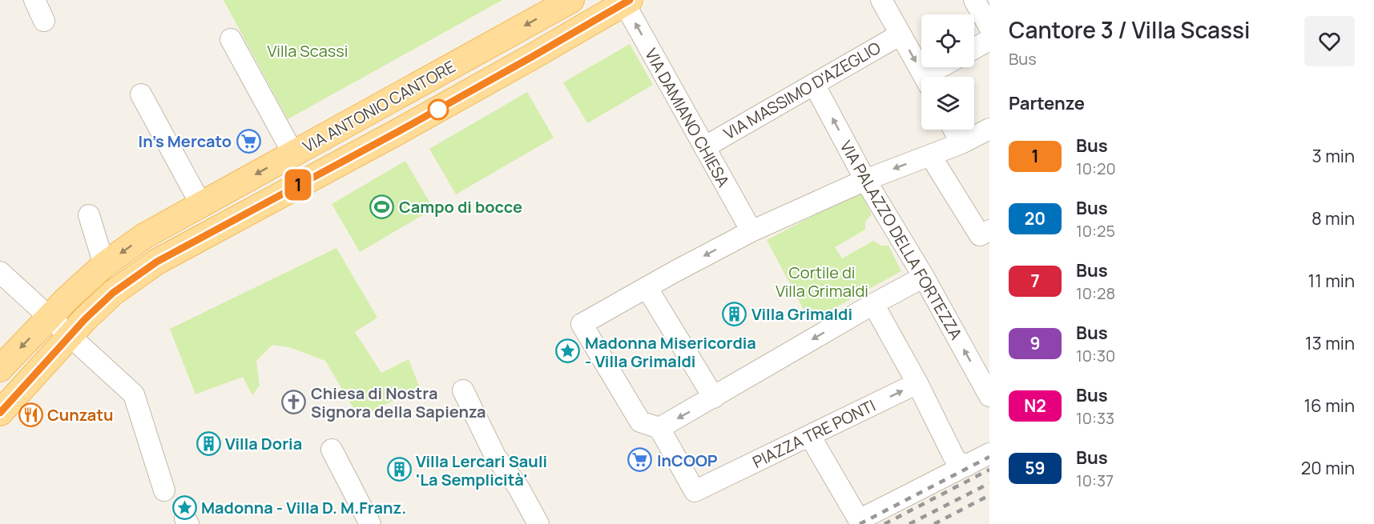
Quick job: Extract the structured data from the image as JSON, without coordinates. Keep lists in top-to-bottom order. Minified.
{"streets":{"main road":["VIA ANTONIO CANTORE"],"street":["VIA MASSIMO D'AZEGLIO","VIA DAMIANO CHIESA","VIA PALAZZO DELLA FORTEZZA","PIAZZA TRE PONTI"]},"crossings":[["VIA MASSIMO D'AZEGLIO","VIA DAMIANO CHIESA"],["VIA MASSIMO D'AZEGLIO","VIA PALAZZO DELLA FORTEZZA"],["VIA ANTONIO CANTORE","VIA DAMIANO CHIESA"]],"one_way":["VIA DAMIANO CHIESA"],"parks":["Villa Scassi","Cortile di Villa Grimaldi"],"places":{"supermarket":["In's Mercato","InCOOP"],"sports":["Campo di bocce"],"building":["Villa Grimaldi","Villa Doria","Villa Lercari Sauli 'La Semplicità'"],"place":["Madonna Misericordia - Villa Grimaldi","Madonna - Villa D. M.Franz."],"church":["Chiesa di Nostra Signora della Sapienza"],"restaurant":["Cunzatu"]},"lines":["bus line 1"],"page":{"on_map":"1","heading":[["Cantore 3 / Villa Scassi","Bus"],"Partenze"],"list":[{"mark":"1","name":"Bus","note":"10:20","value":"3 min"},{"mark":"20","name":"Bus","note":"10:25","value":"8 min"},{"mark":"7","name":"Bus","note":"10:28","value":"11 min"},{"mark":"9","name":"Bus","note":"10:30","value":"13 min"},{"mark":"N2","name":"Bus","note":"10:33","value":"16 min"},{"mark":"59","name":"Bus","note":"10:37","value":"20 min"}]}}
